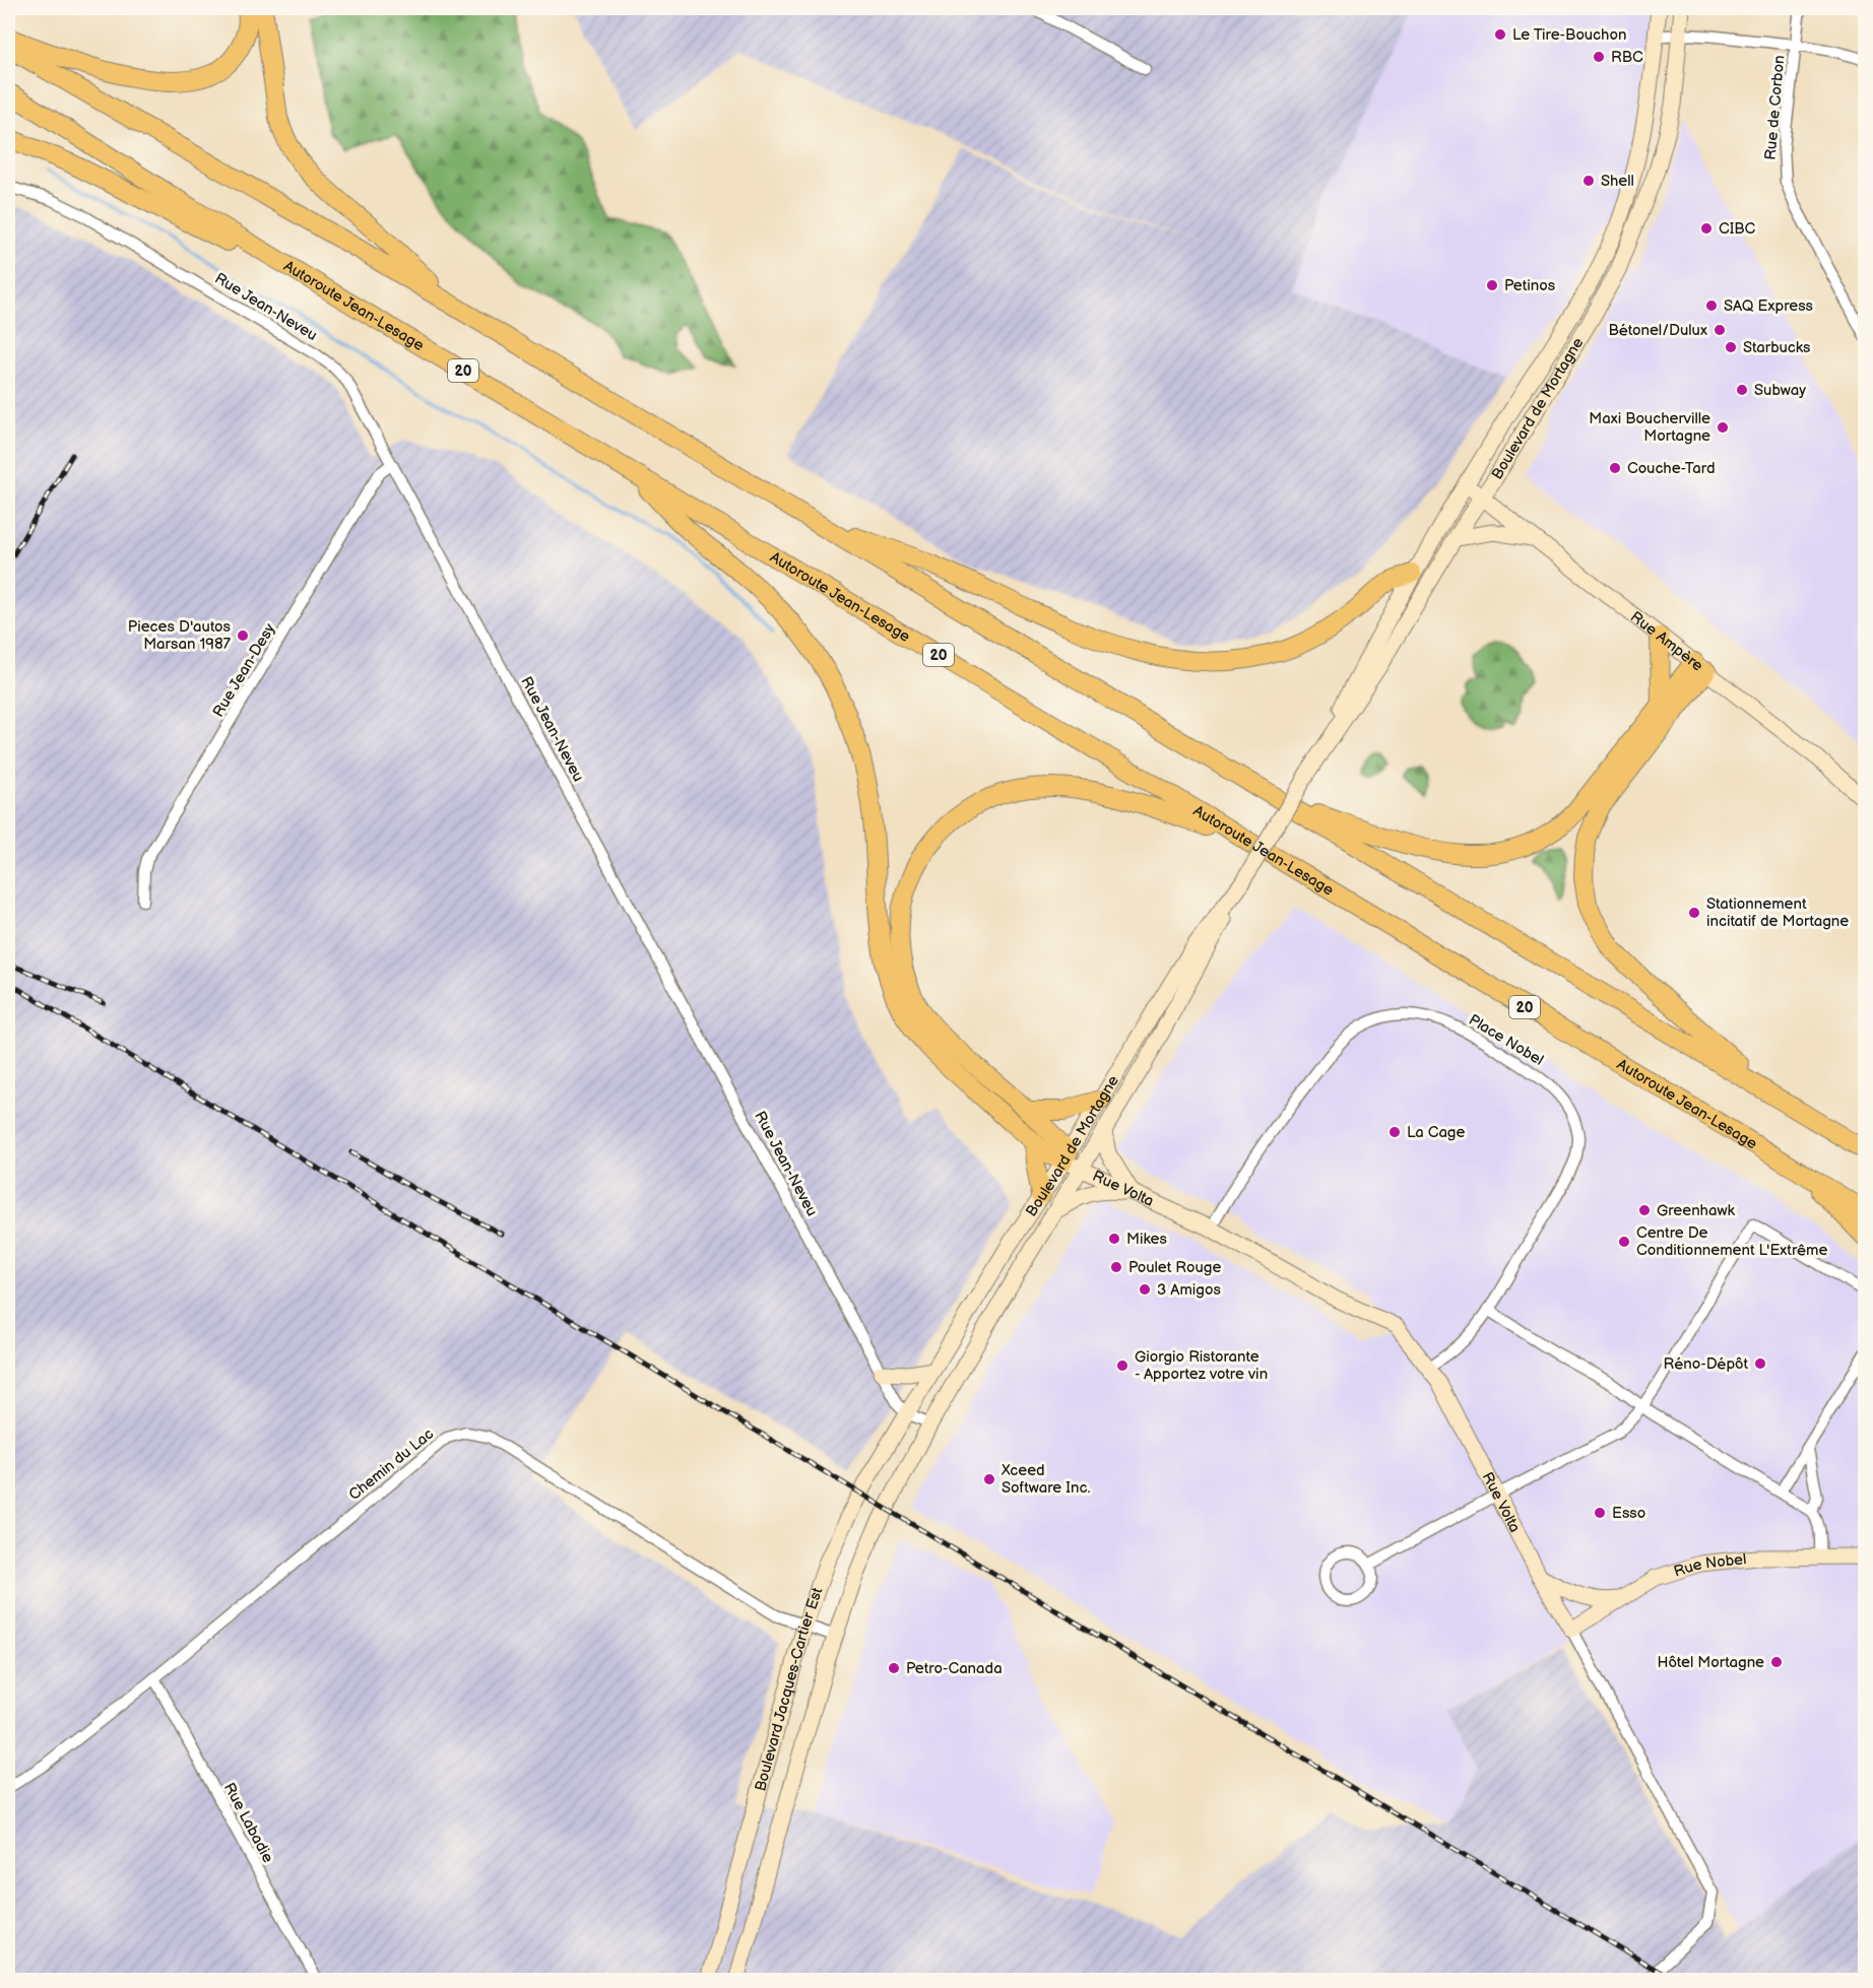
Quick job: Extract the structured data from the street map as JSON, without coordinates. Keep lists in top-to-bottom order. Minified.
{"streets":{"highway":["Autoroute Jean-Lesage","20"],"main road":["Boulevard de Mortagne","Rue Ampère","Rue Volta","Rue Nobel","Boulevard Jacques-Cartier Est"],"street":["Rue de Corbon","Rue Jean-Neveu","Rue Jean-Desy","Place Nobel","Chemin du Lac","Rue Labadie"]},"crossings":[["Rue Jean-Neveu","Boulevard de Mortagne"],["Rue Jean-Neveu","Rue Jean-Desy"],["Rue Jean-Neveu","Boulevard Jacques-Cartier Est"],["Boulevard de Mortagne","Rue Ampère"],["Boulevard de Mortagne","Rue Volta"],["Boulevard de Mortagne","Boulevard Jacques-Cartier Est"],["Place Nobel","Rue Volta"],["Rue Volta","Rue Nobel"],["Chemin du Lac","Boulevard Jacques-Cartier Est"],["Chemin du Lac","Rue Labadie"]],"places":["Le Tire-Bouchon","RBC","Shell","CIBC","Petinos","SAQ Express","Bétonel/Dulux","Starbucks","Subway","Maxi Boucherville Mortagne","Couche-Tard","Pieces D'autos Marsan 1987","Stationnement incitatif de Mortagne","La Cage","Greenhawk","Mikes","Centre De Conditionnement L'Extrême","Poulet Rouge","3 Amigos","Réno-Dépôt","Giorgio Ristorante - Apportez votre vin","Xceed Software Inc.","Esso","Hôtel Mortagne","Petro-Canada"]}
